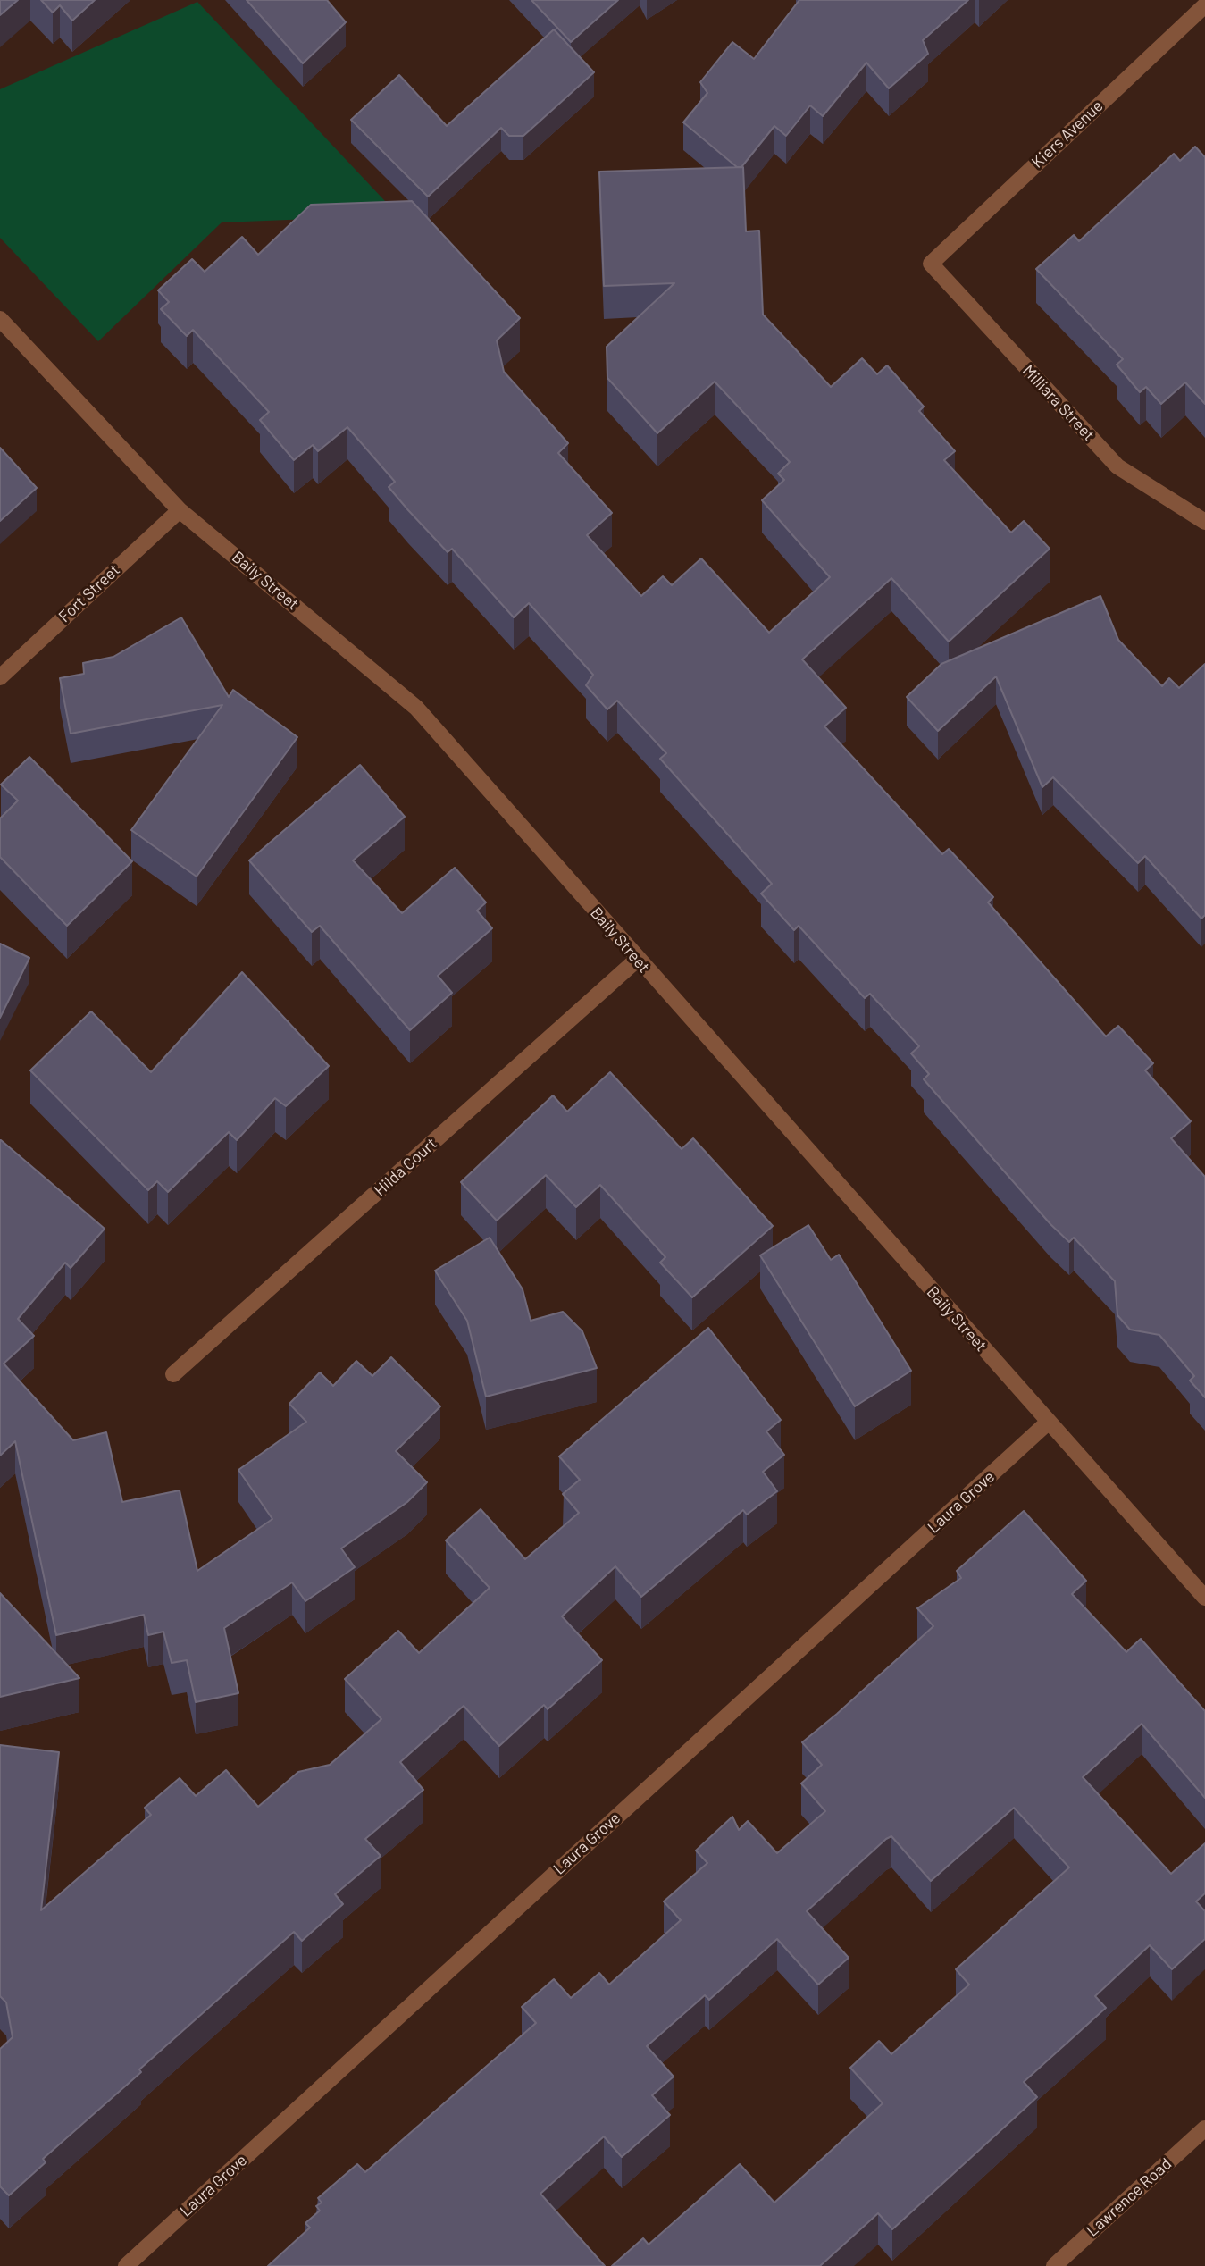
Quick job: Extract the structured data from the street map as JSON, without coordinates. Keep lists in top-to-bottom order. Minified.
{"streets":{"street":["Kiers Avenue","Milliara Street","Baily Street","Fort Street","Hilda Court","Laura Grove","Lawrence Road"]},"crossings":[["Kiers Avenue","Milliara Street"],["Baily Street","Fort Street"],["Baily Street","Hilda Court"],["Baily Street","Laura Grove"]]}
